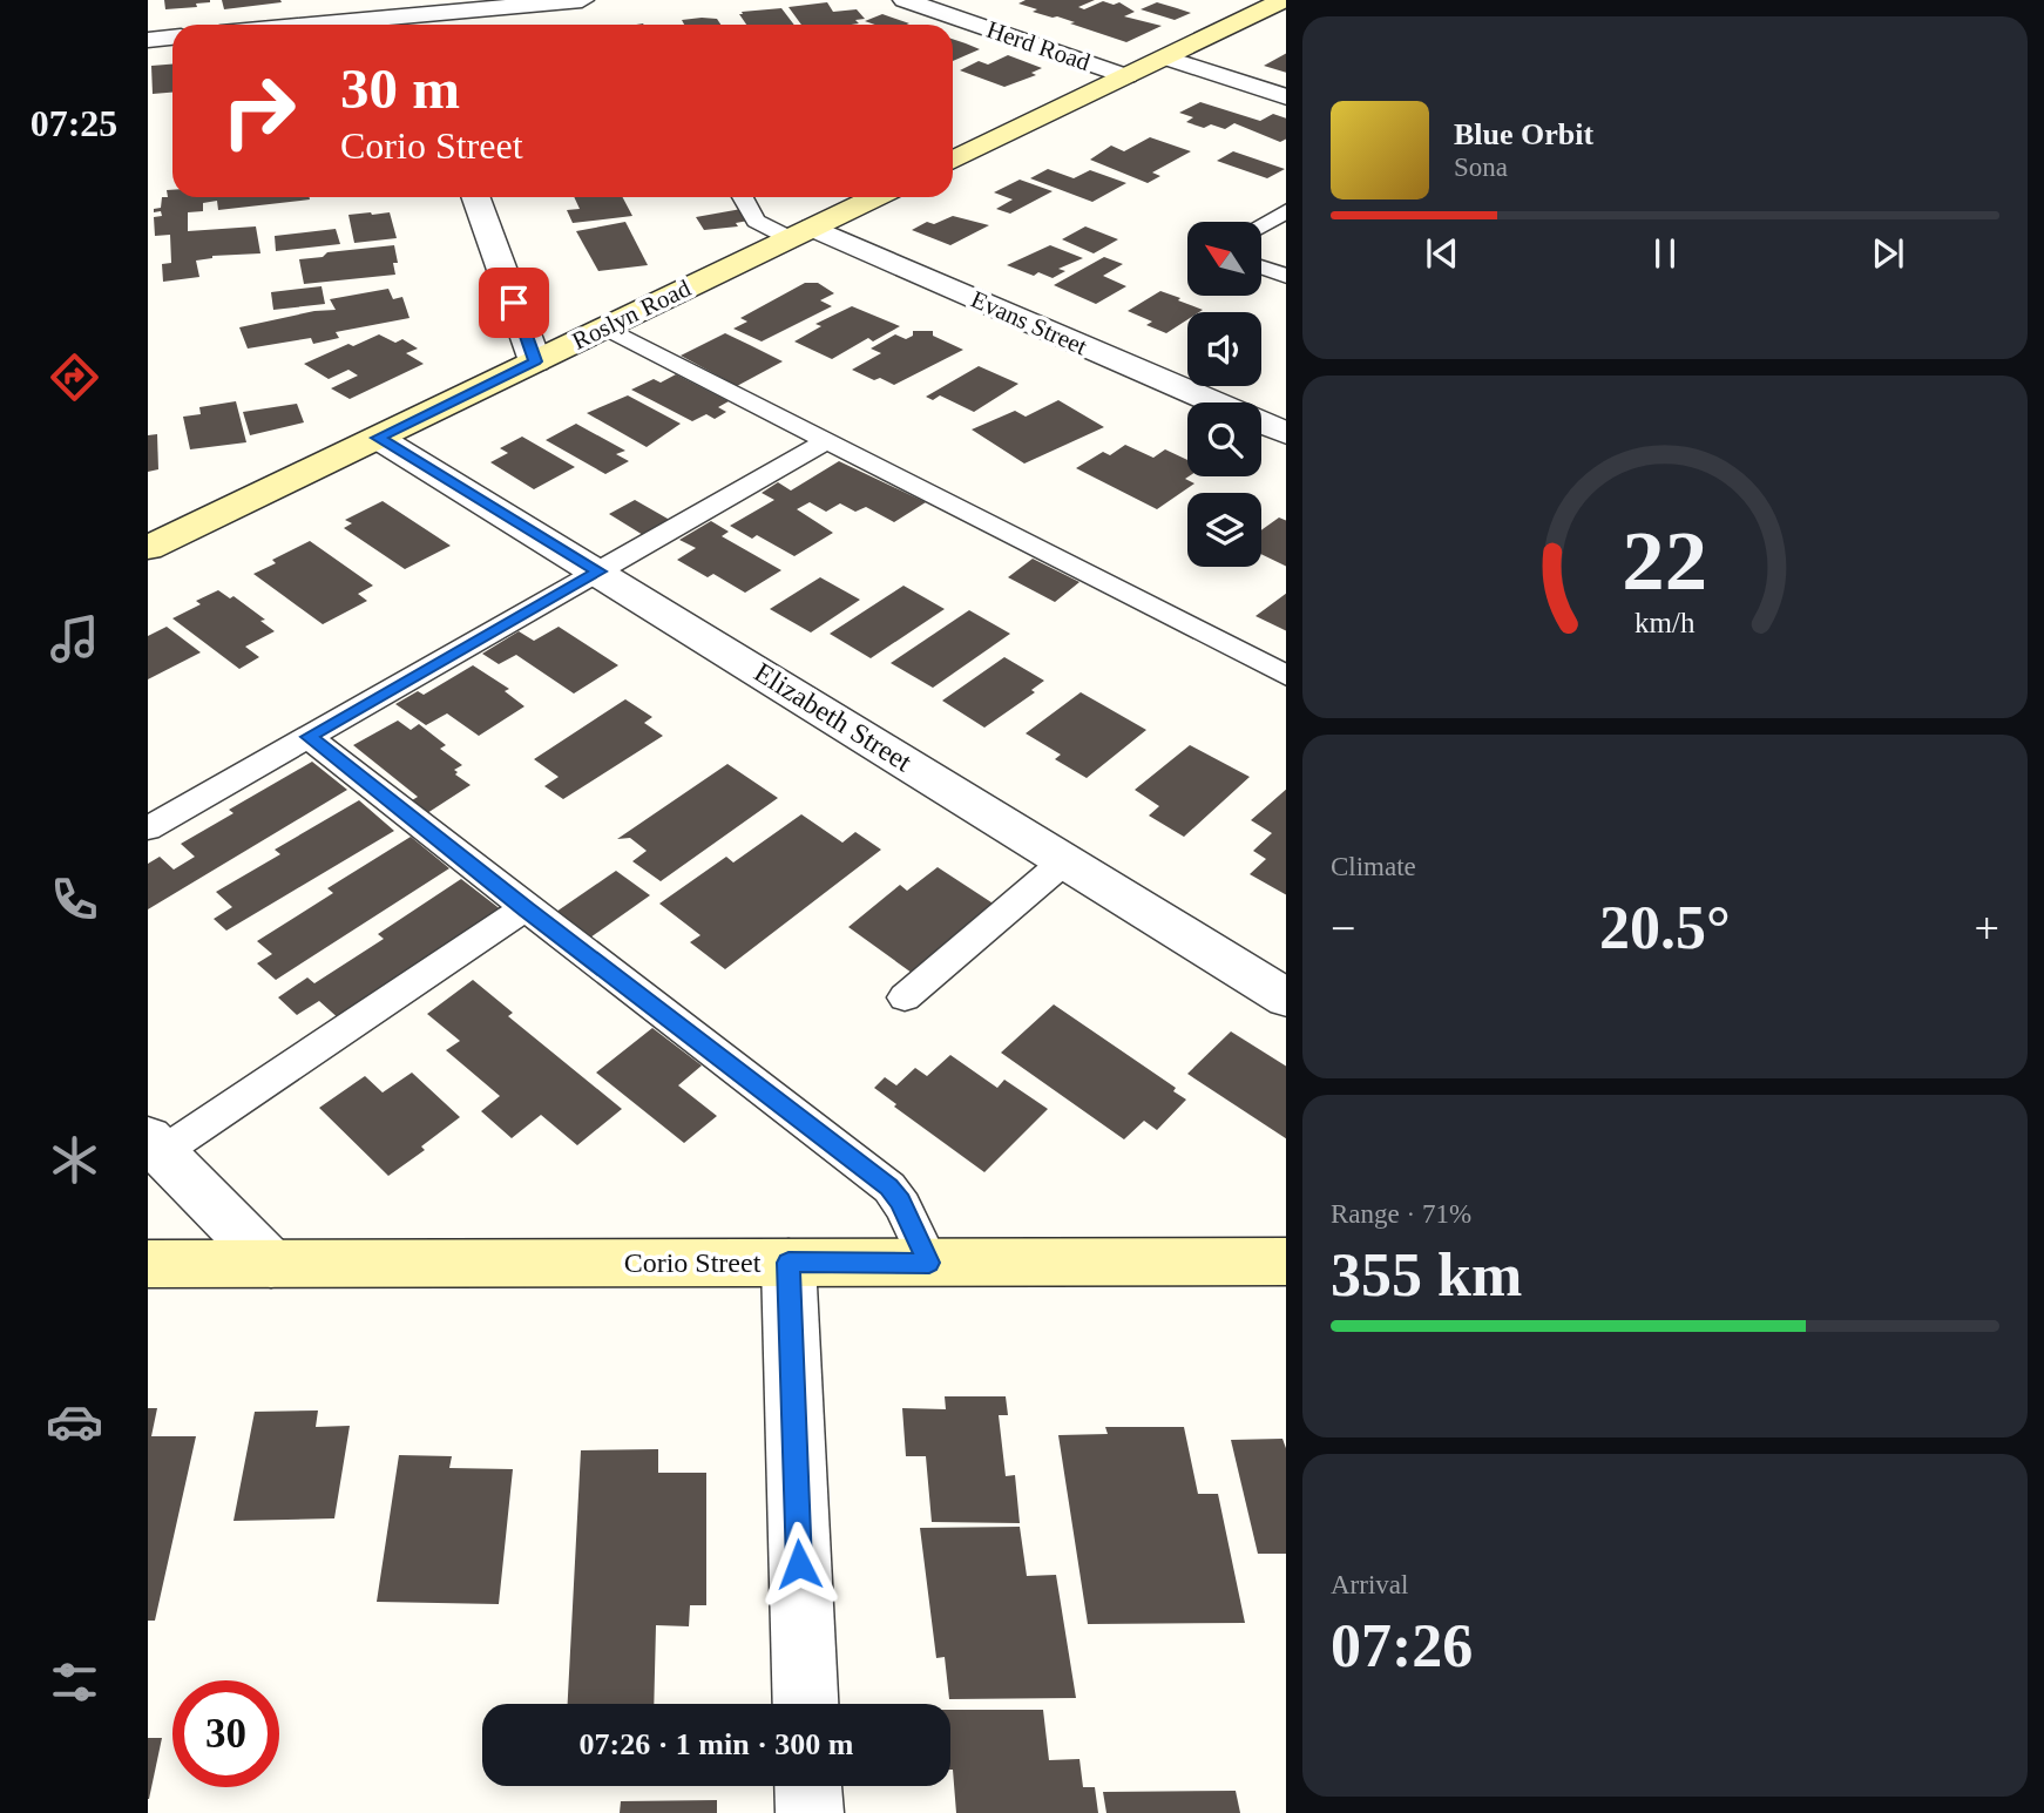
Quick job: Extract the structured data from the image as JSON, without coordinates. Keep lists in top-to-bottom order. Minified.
{"streets":{"street":["Herd Road","Roslyn Road","Evans Street","Elizabeth Street","Corio Street"]},"crossings":[["Roslyn Road","Evans Street"],["Roslyn Road","Elizabeth Street"]],"north":"top left","page":{"tabs":"07:25","turn":["30 m","Corio Street"],"song":["Blue Orbit","Sona"],"tile":["Climate",["Range · 71%","355 km"],["Arrival","07:26"]],"heat":["−","20.5°","+"],"limit":"30","trip":"07:26 · 1 min · 300 m","gauge":["22","km/h"]}}
